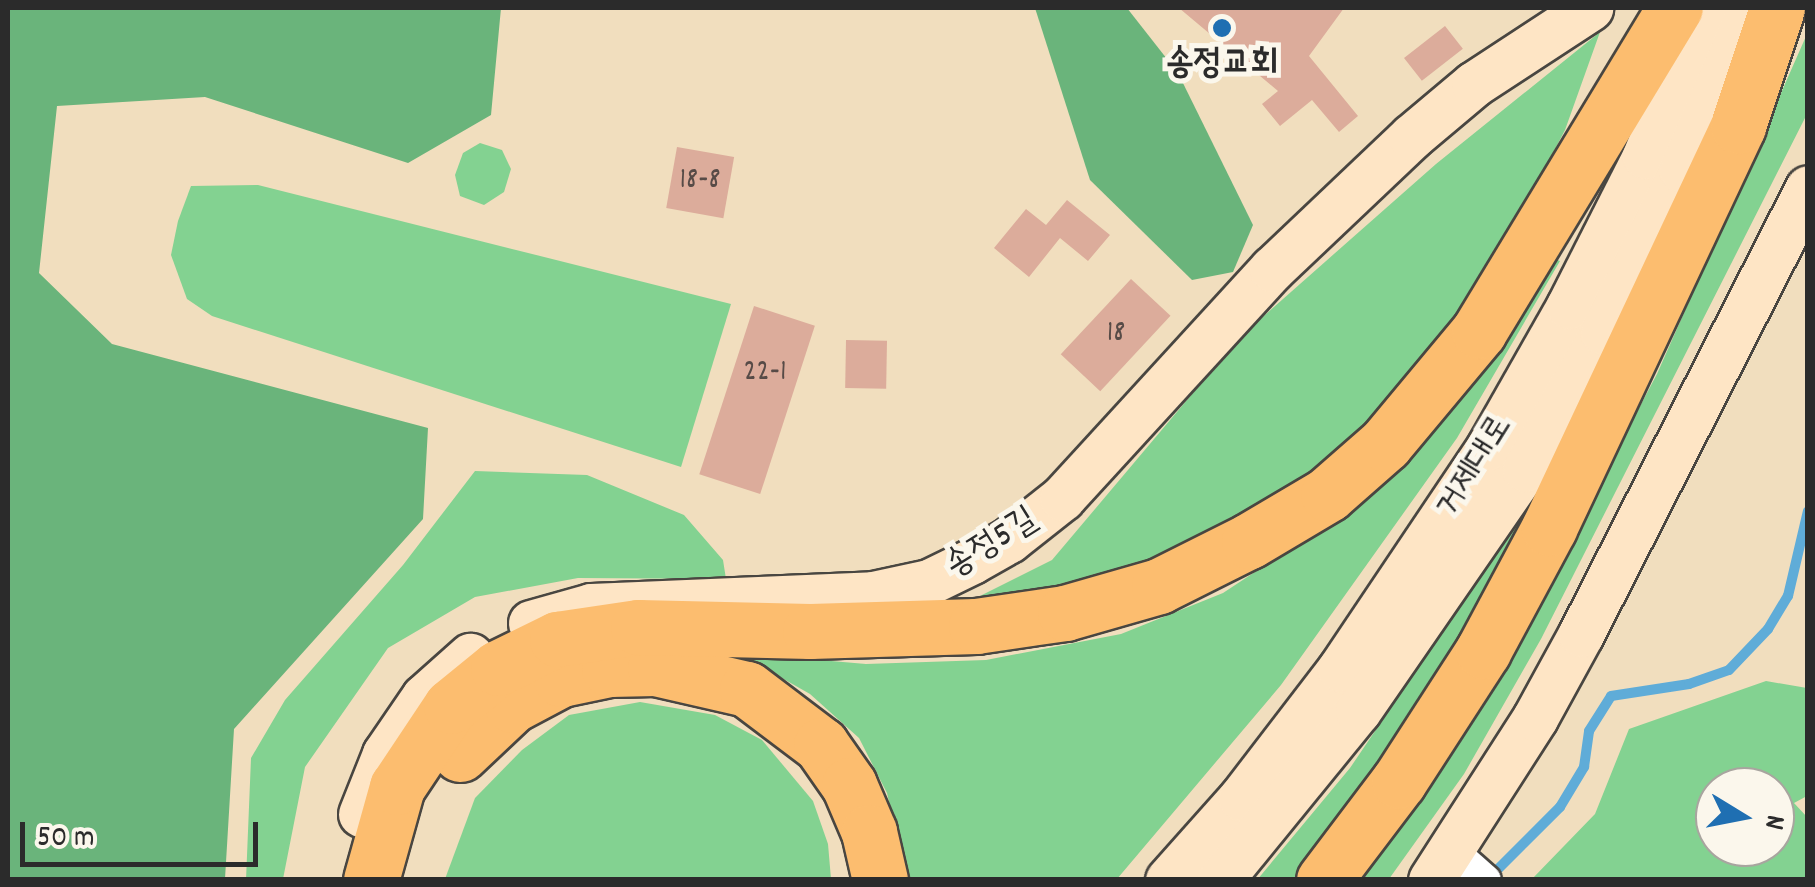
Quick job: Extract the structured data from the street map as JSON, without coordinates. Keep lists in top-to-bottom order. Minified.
{"streets":{"street":["거제대로","송정5길"]},"places":["송정교회"],"house_numbers":["18-8","18","22-1"],"scale_bar":"50 m","north":"right"}
